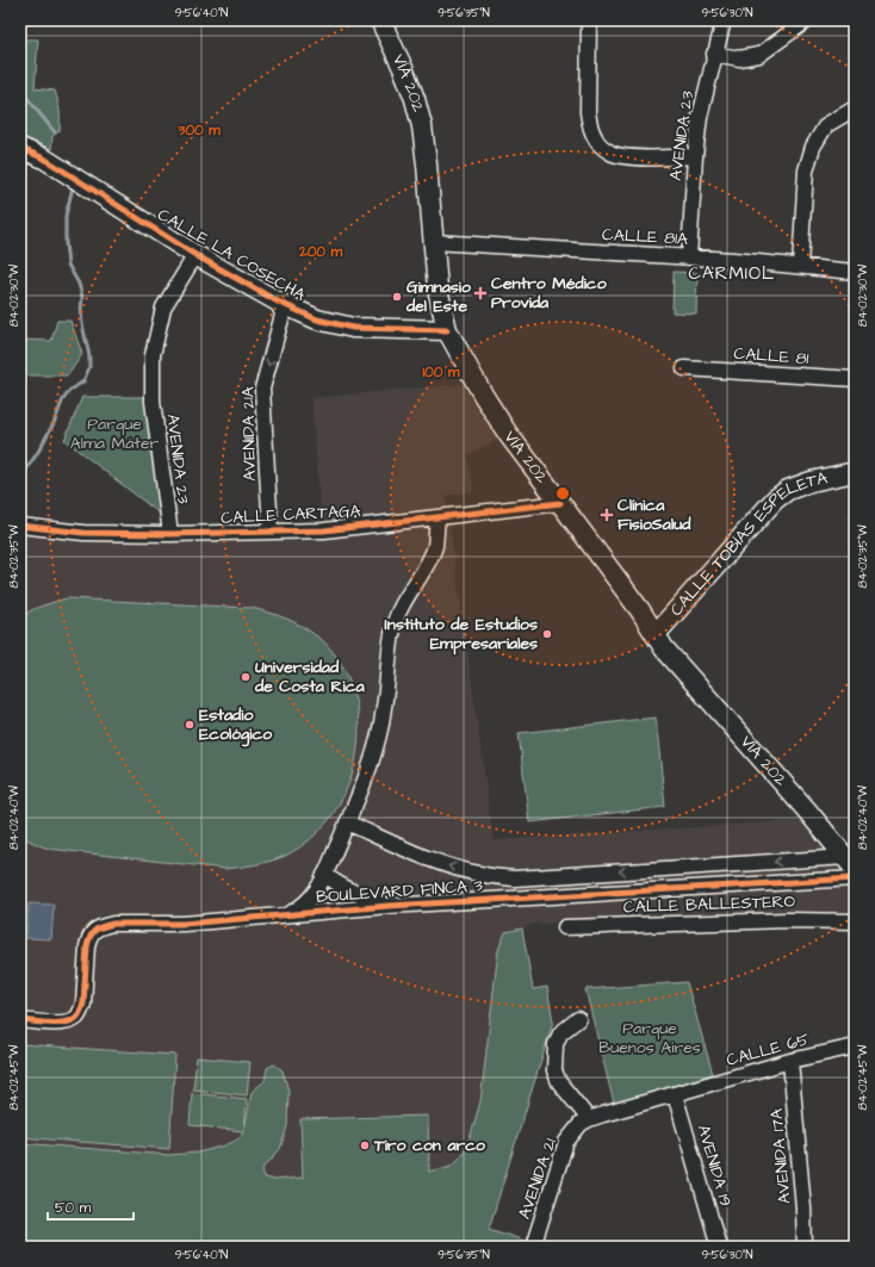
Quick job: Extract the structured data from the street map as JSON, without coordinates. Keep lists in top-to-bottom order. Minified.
{"streets":{"main road":["VÍA 202","CALLE LA COSECHA","CALLE TOBÍAS ESPELETA"],"street":["AVENIDA 23","CALLE 81A","CALLE 81","AVENIDA 21A","CALLE CARTAGA","BOULEVARD FINCA 3","CALLE BALLESTERO","CALLE 65","AVENIDA 17A","AVENIDA 19","AVENIDA 21"]},"crossings":[["VÍA 202","CALLE 81A"],["VÍA 202","CALLE LA COSECHA"],["VÍA 202","CALLE CARTAGA"],["VÍA 202","CALLE TOBÍAS ESPELETA"],["VÍA 202","BOULEVARD FINCA 3"],["AVENIDA 23","CALLE 81A"],["AVENIDA 23","CALLE LA COSECHA"],["AVENIDA 23","CALLE CARTAGA"],["CALLE LA COSECHA","AVENIDA 21A"],["AVENIDA 21A","CALLE CARTAGA"],["CALLE 65","AVENIDA 17A"],["CALLE 65","AVENIDA 19"],["CALLE 65","AVENIDA 21"]],"one_way":["AVENIDA 21A"],"districts":["CARMIOL"],"parks":["Parque Alma Máter","Parque Buenos Aires"],"places":{"health":["Centro Médico Provida","Clínica FisioSalud"],"other":["Gimnasio del Este","Instituto de Estudios Empresariales","Universidad de Costa Rica","Estadio Ecológico","Tiro con arco"]},"scale_bar":"50 m","coordinates":["9°56'40\"N","9°56'35\"N","9°56'30\"N","84°02'30\"W","84°02'35\"W","84°02'40\"W","84°02'45\"W"],"rings":["300 m","200 m","100 m"]}
